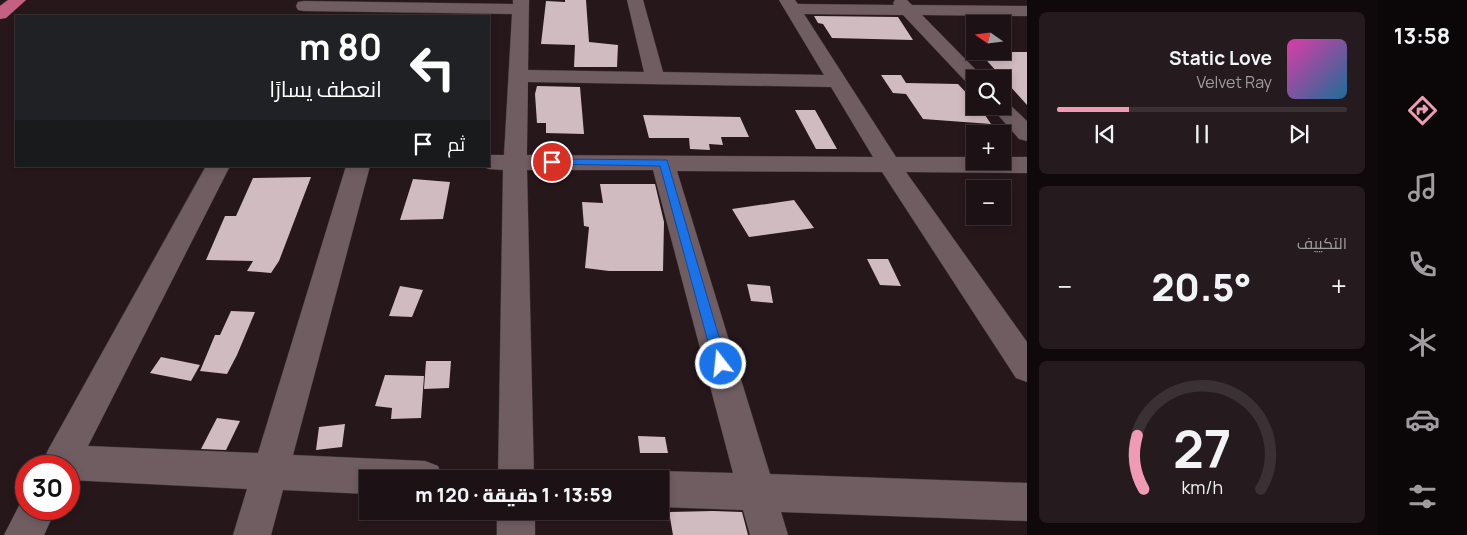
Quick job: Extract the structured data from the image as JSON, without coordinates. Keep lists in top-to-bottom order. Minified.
{"north":"left","page":{"tabs":"13:58","map_buttons":["+","−"],"turn":["80 m","انعطف يسارًا"],"song":["Static Love","Velvet Ray"],"then":"ثم","tile":"التكييف","heat":["−","20.5°","+"],"limit":"30","trip":"13:59 · 1 دقيقة · 120 m","gauge":["27","km/h"]}}
